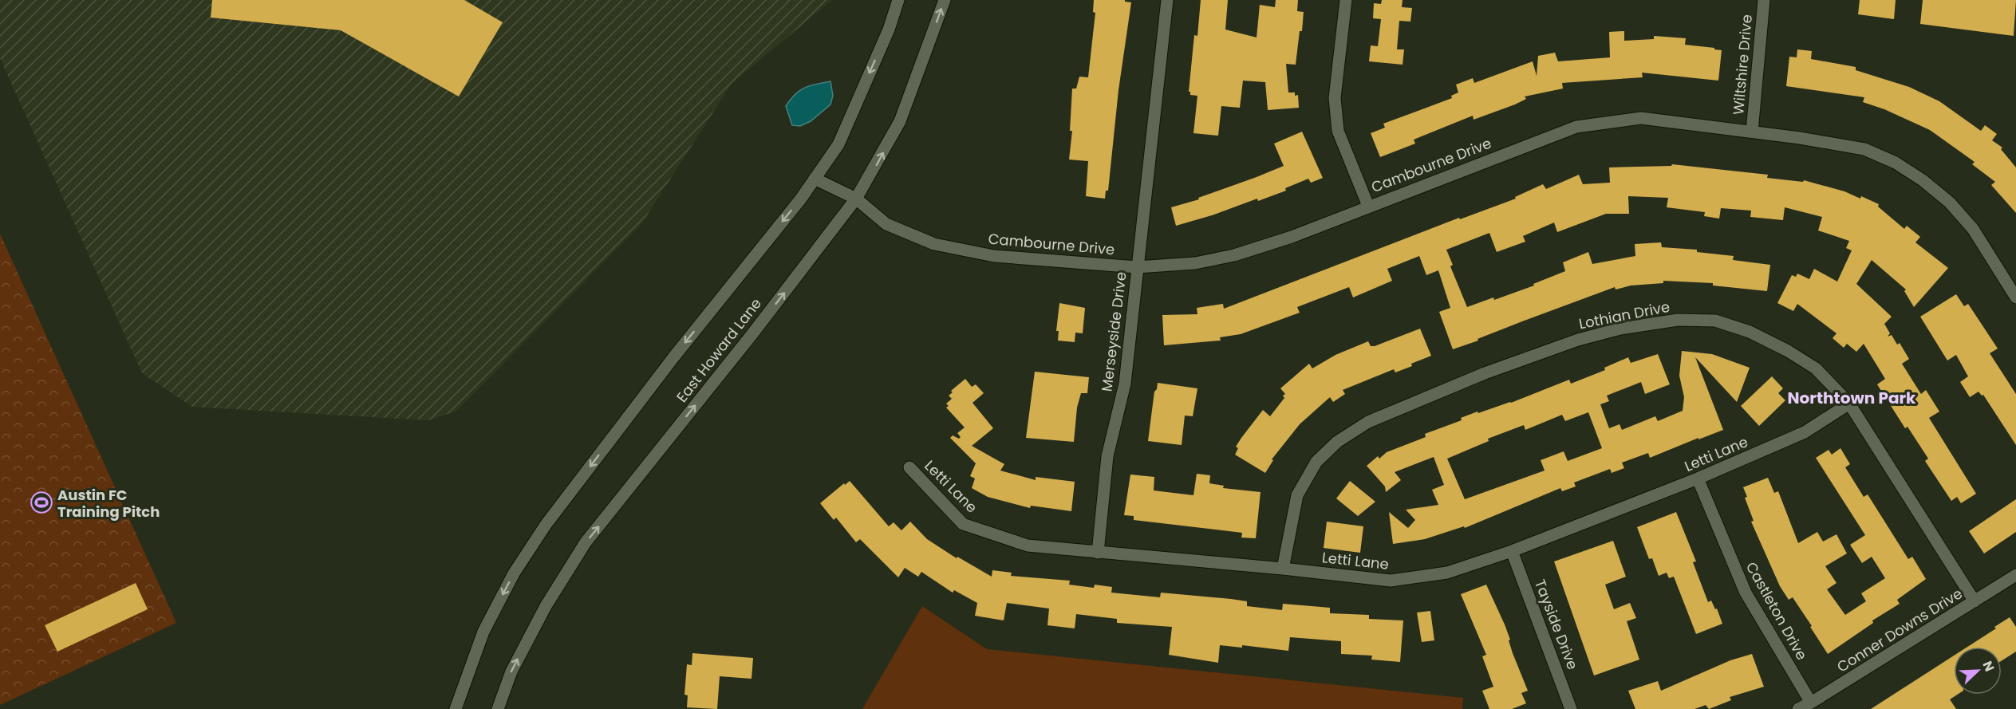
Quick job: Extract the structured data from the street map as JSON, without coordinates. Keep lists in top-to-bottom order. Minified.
{"streets":{"street":["Wiltshire Drive","Cambourne Drive","Lothian Drive","Merseyside Drive","East Howard Lane","Letti Lane","Castleton Drive","Tayside Drive","Conner Downs Drive"]},"crossings":[["Wiltshire Drive","Cambourne Drive"],["Cambourne Drive","Merseyside Drive"],["Cambourne Drive","East Howard Lane"],["Lothian Drive","Letti Lane"],["Lothian Drive","Conner Downs Drive"],["Merseyside Drive","Letti Lane"],["Letti Lane","Castleton Drive"],["Letti Lane","Tayside Drive"],["Castleton Drive","Conner Downs Drive"]],"districts":["Northtown Park"],"places":{"sports":["Austin FC Training Pitch"]},"north":"top right"}
